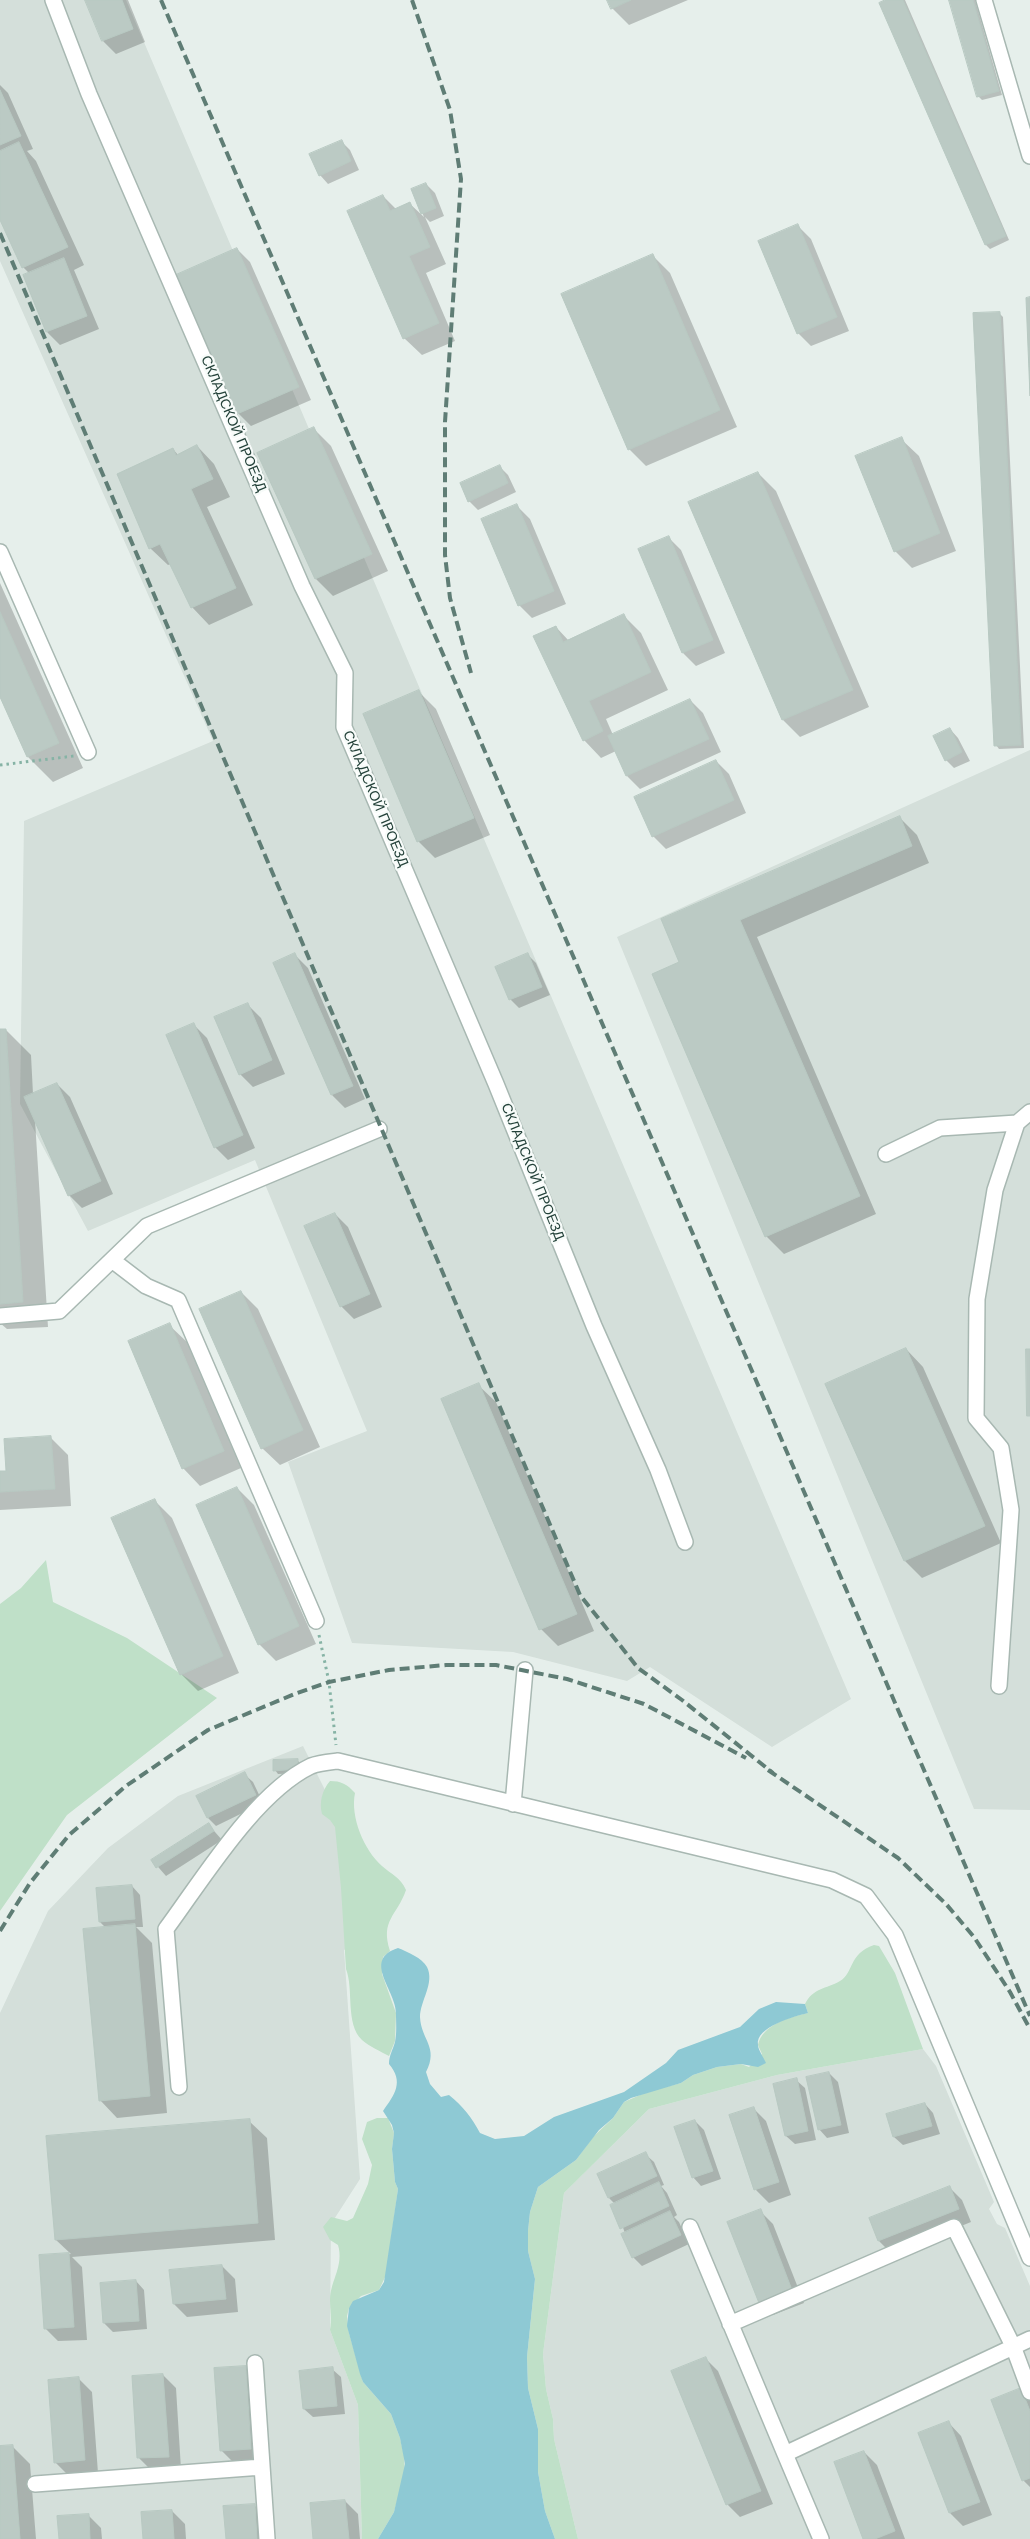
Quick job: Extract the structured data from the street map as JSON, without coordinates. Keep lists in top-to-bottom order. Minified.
{"streets":{"street":["СКЛАДСКОЙ ПРОЕЗД"]}}
